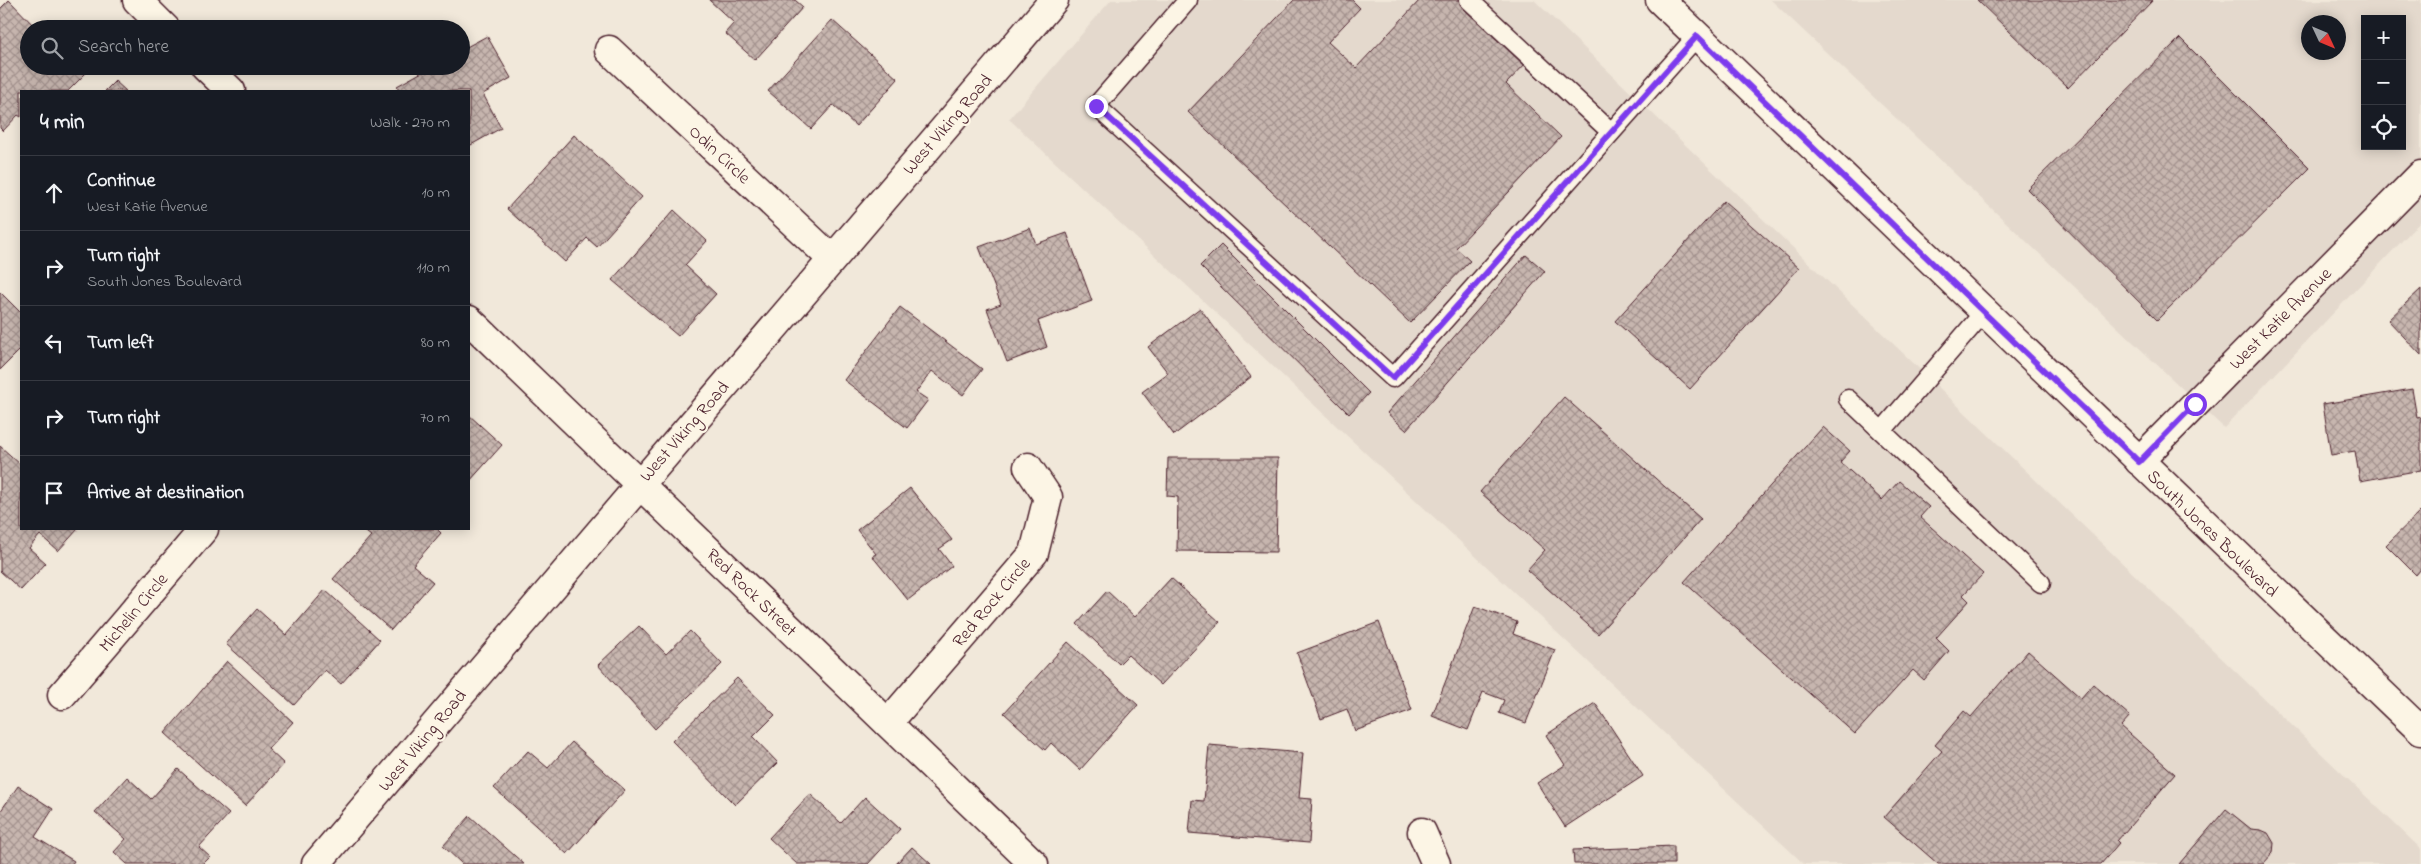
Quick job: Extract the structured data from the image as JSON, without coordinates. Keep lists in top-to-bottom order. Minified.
{"streets":{"street":["West Viking Road","Odin Circle","West Katie Avenue","South Jones Boulevard","Red Rock Street","Red Rock Circle","Michelin Circle"]},"crossings":[["West Viking Road","Odin Circle"],["West Viking Road","Red Rock Street"],["West Katie Avenue","South Jones Boulevard"],["Red Rock Street","Red Rock Circle"]],"north":"bottom right","page":{"map_buttons":["+","−"],"search":"Search here","heading":["4 min","Walk · 270 m"],"list":[["Continue","West Katie Avenue","10 m"],["Turn right","South Jones Boulevard","110 m"],["Turn left","80 m"],["Turn right","70 m"],"Arrive at destination"]}}
